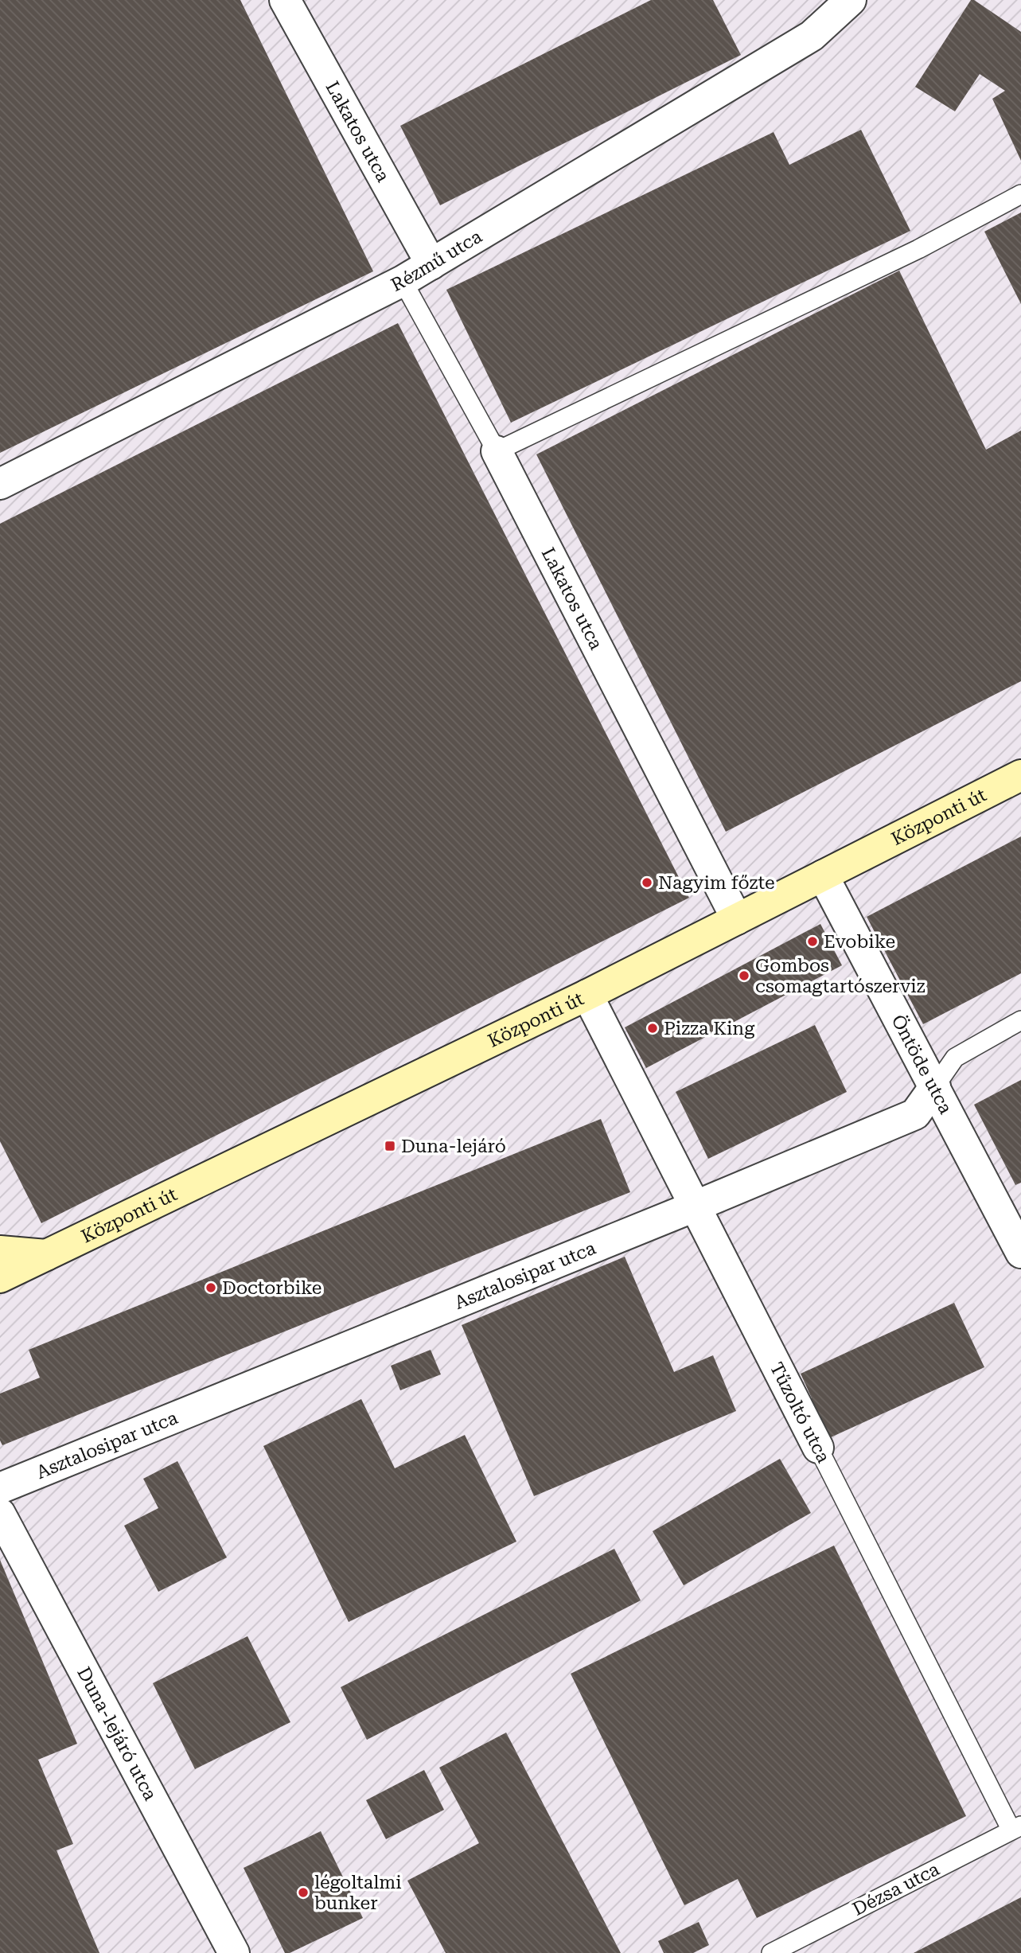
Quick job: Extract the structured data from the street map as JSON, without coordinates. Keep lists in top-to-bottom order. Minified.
{"streets":{"street":["Lakatos utca","Rézmű utca","Központi út","Öntöde utca","Asztalosipar utca","Tűzoltó utca","Duna-lejáró utca"],"lane":["Dézsa utca"]},"crossings":[["Lakatos utca","Rézmű utca"],["Lakatos utca","Központi út"],["Központi út","Öntöde utca"],["Központi út","Tűzoltó utca"],["Öntöde utca","Asztalosipar utca"],["Asztalosipar utca","Tűzoltó utca"],["Tűzoltó utca","Dézsa utca"]],"places":{"other":["Nagyim főzte","Evobike","Gombos csomagtartószerviz","Pizza King","Doctorbike","légoltalmi bunker"],"transit":["Duna-lejáró"]}}
